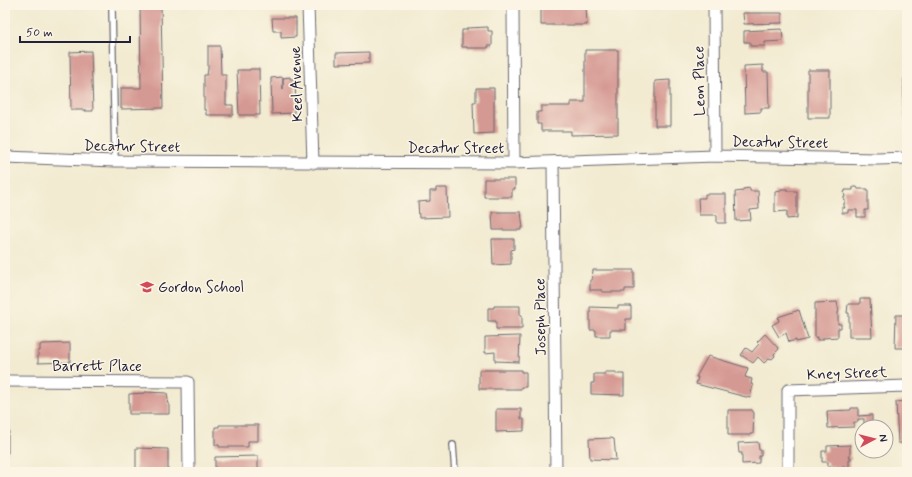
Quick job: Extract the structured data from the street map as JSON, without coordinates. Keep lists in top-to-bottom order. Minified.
{"streets":{"street":["Leon Place","Keel Avenue","Decatur Street","Joseph Place","Barrett Place","Kney Street"]},"crossings":[["Leon Place","Decatur Street"],["Keel Avenue","Decatur Street"],["Decatur Street","Joseph Place"]],"places":{"school or university":["Gordon School"]},"scale_bar":"50 m","north":"right"}
